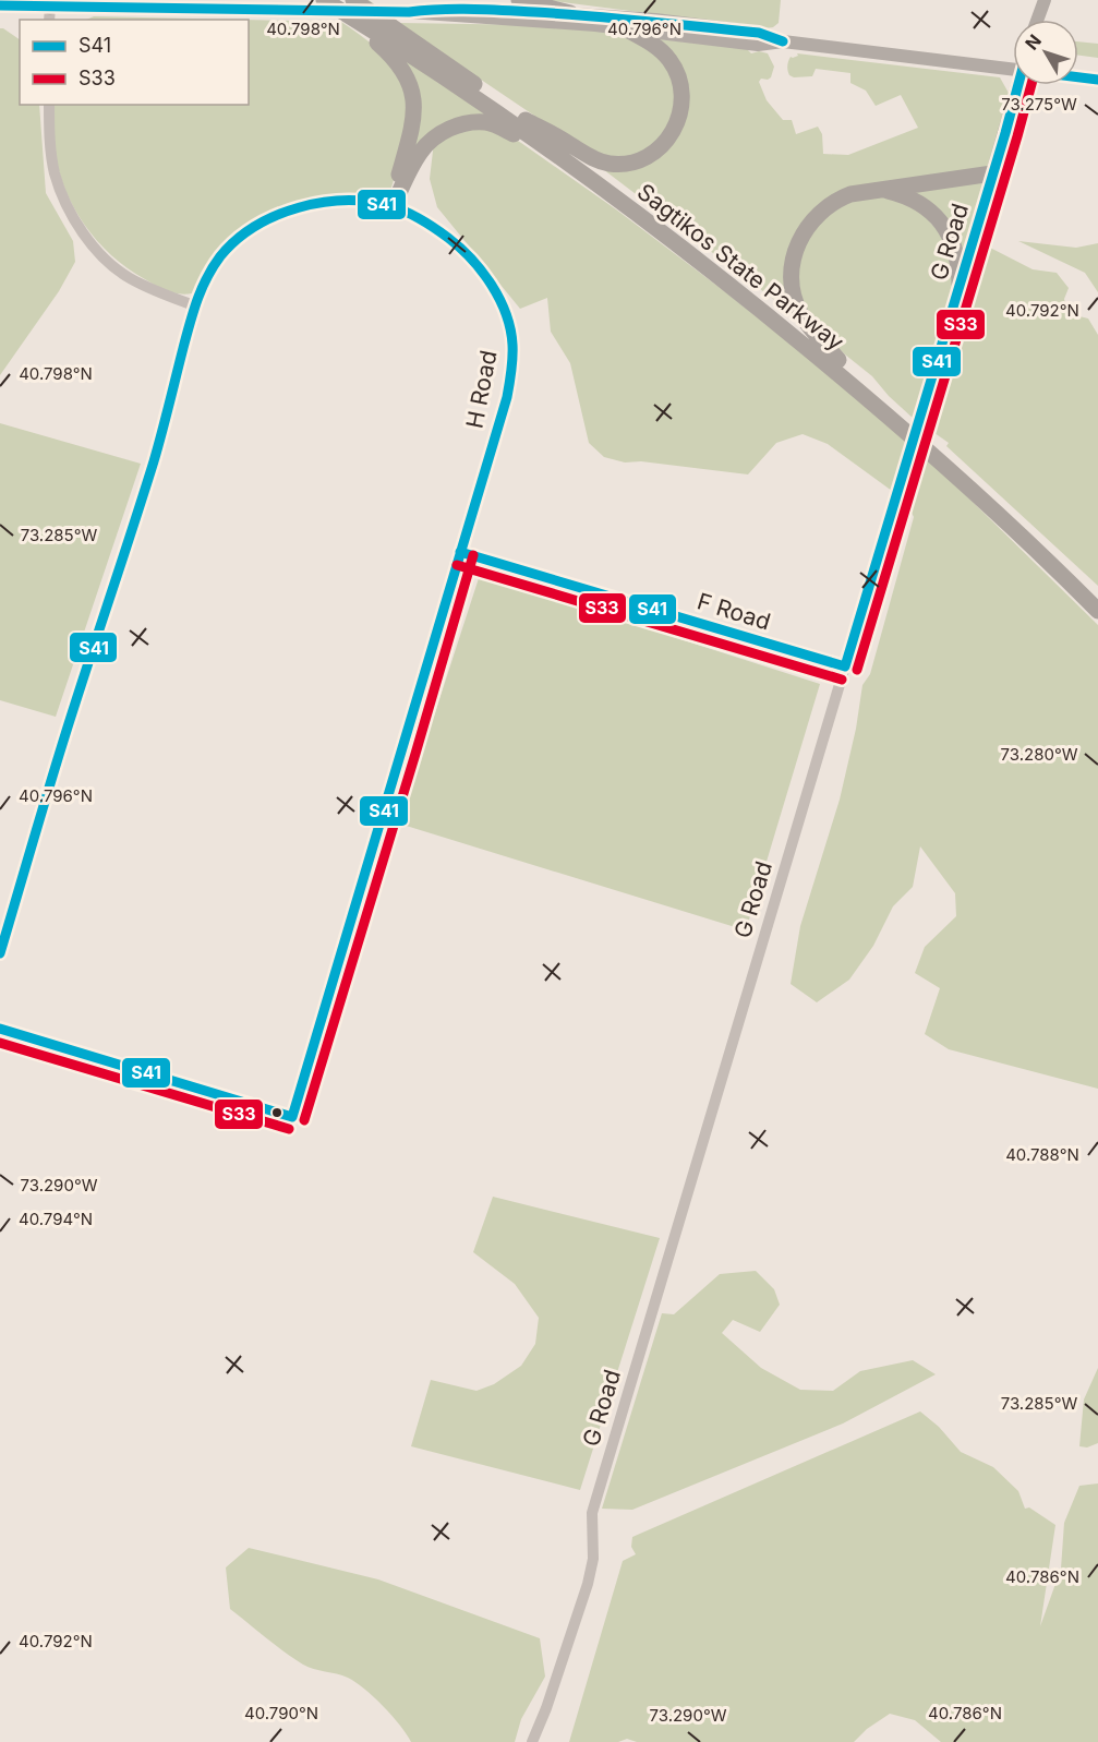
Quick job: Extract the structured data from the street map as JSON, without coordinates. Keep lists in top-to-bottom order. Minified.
{"streets":{"highway":["Sagtikos State Parkway"],"main road":["G Road"],"street":["H Road","F Road"]},"crossings":[["G Road","F Road"],["H Road","F Road"]],"lines":["transit line S41","transit line S33"],"legend":["S41","S33"],"north":"top left","coordinates":["40.798°N","40.796°N","73.275°W","40.792°N","73.285°W","73.280°W","40.788°N","73.290°W","40.794°N","40.786°N","40.790°N"]}
